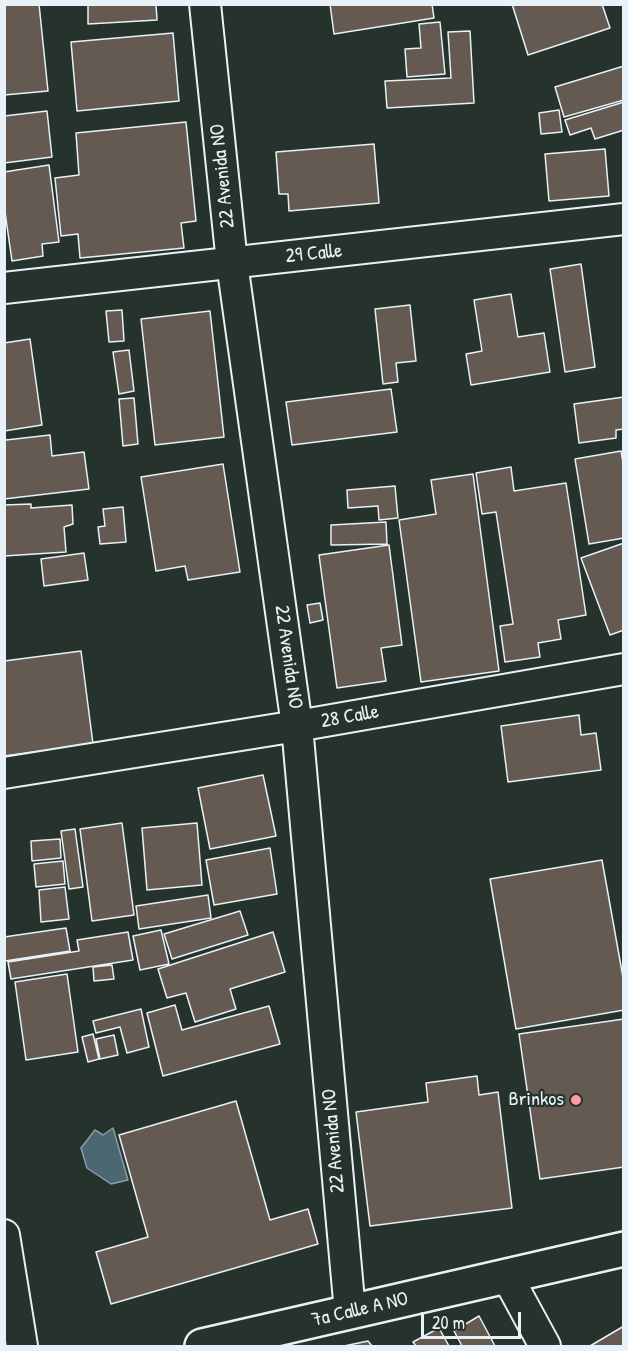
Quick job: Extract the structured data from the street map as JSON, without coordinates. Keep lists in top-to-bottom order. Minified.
{"streets":{"street":["22 Avenida NO","29 Calle","28 Calle","7a Calle A NO"]},"crossings":[["22 Avenida NO","29 Calle"],["22 Avenida NO","28 Calle"],["22 Avenida NO","7a Calle A NO"]],"places":["Brinkos"],"scale_bar":"20 m"}
